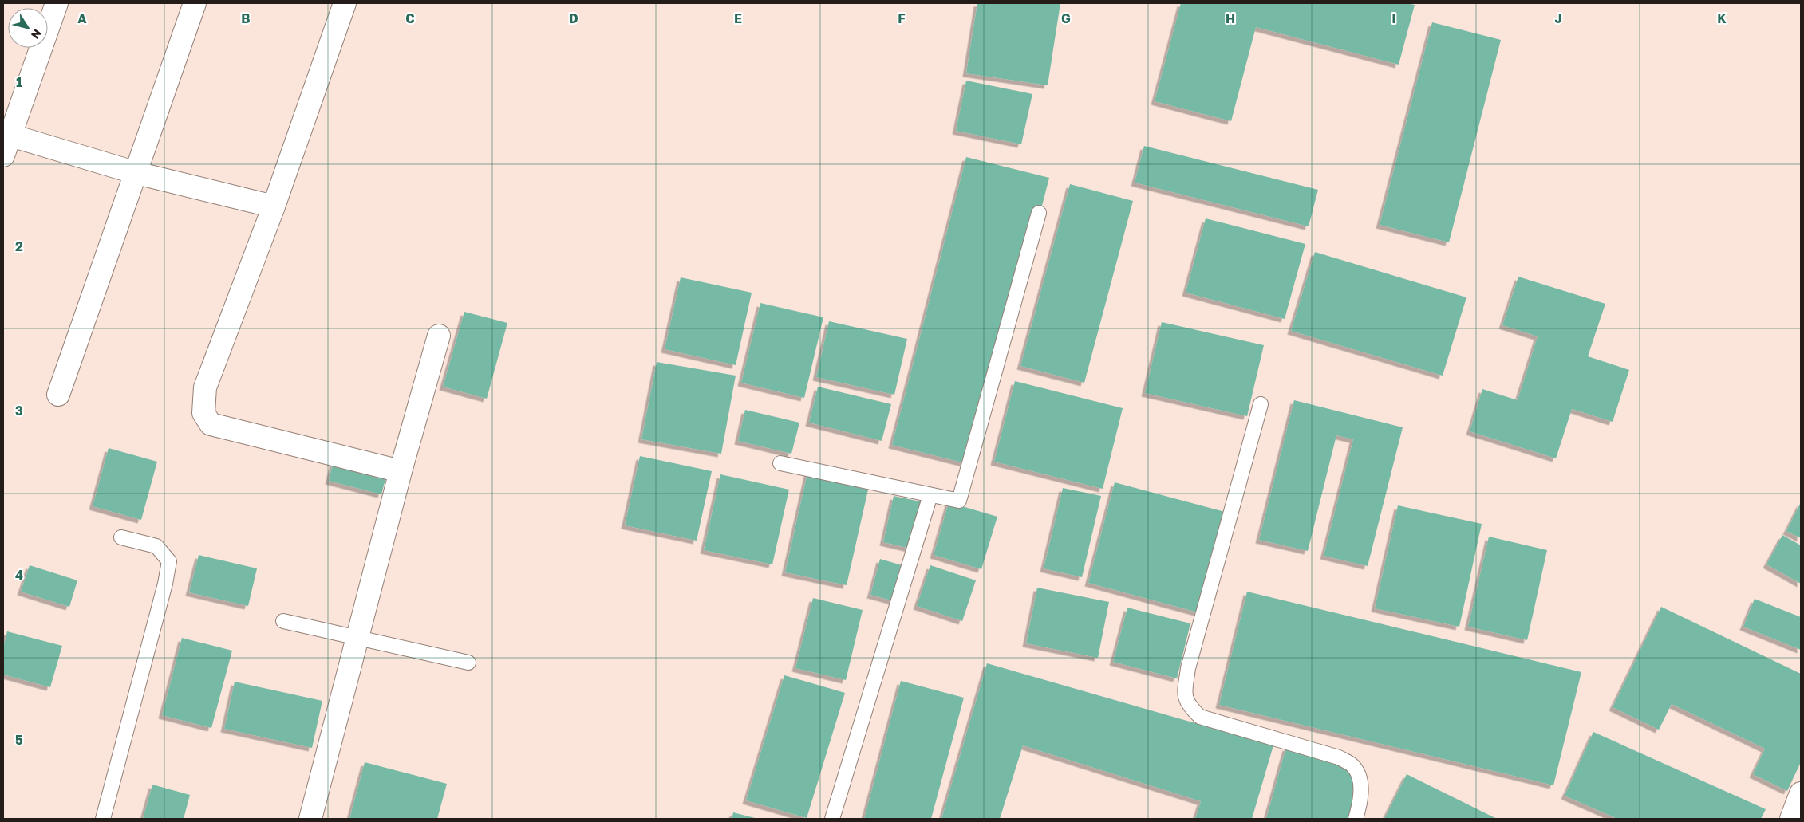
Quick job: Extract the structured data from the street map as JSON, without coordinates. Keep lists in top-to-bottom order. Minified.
{"north":"bottom right","grid":{"columns":["A","B","C","D","E","F","G","H","I","J","K"],"rows":["1","2","3","4","5"]}}
